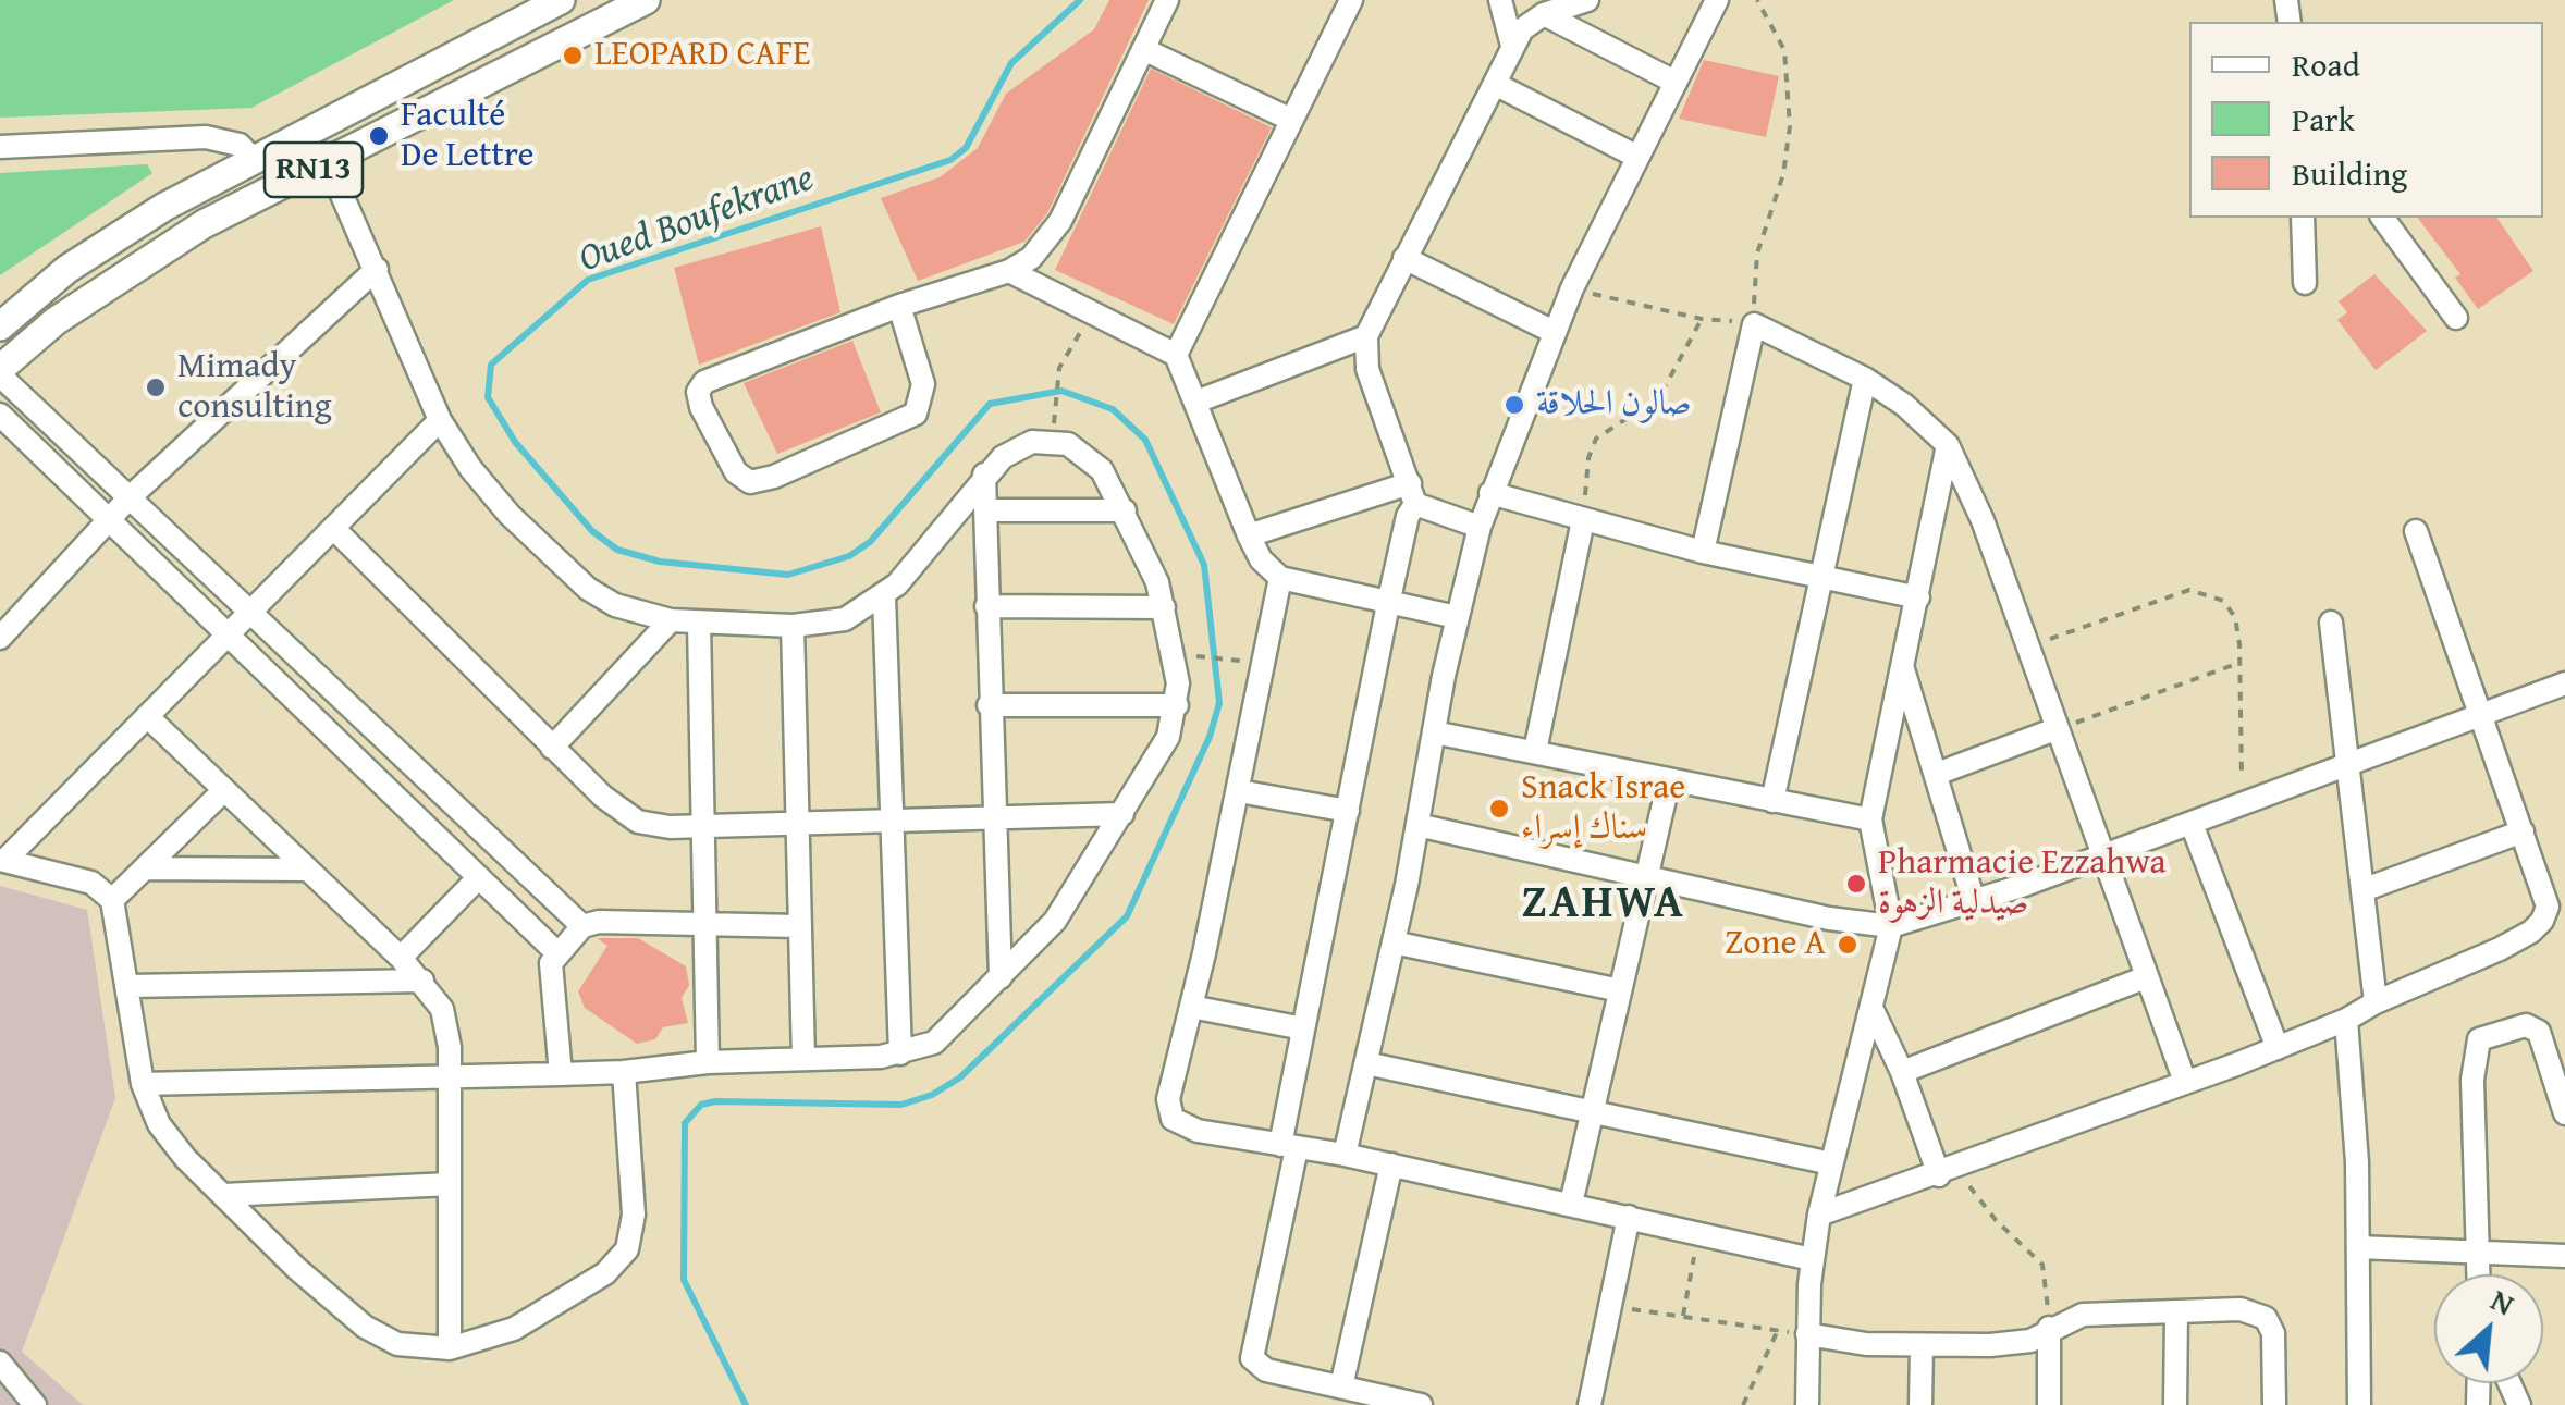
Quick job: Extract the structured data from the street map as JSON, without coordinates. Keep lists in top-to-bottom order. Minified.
{"streets":{"main road":["RN13"]},"districts":["ZAHWA"],"water":["Oued Boufekrane"],"places":["LEOPARD CAFE","Faculté De Lettre","Mimady consulting","صالون الحلاقة","Snack Israe سناك إسراء","Pharmacie Ezzahwa صيدلية الزهوة","Zone A"],"legend":["Road","Park","Building"],"north":"top right"}
